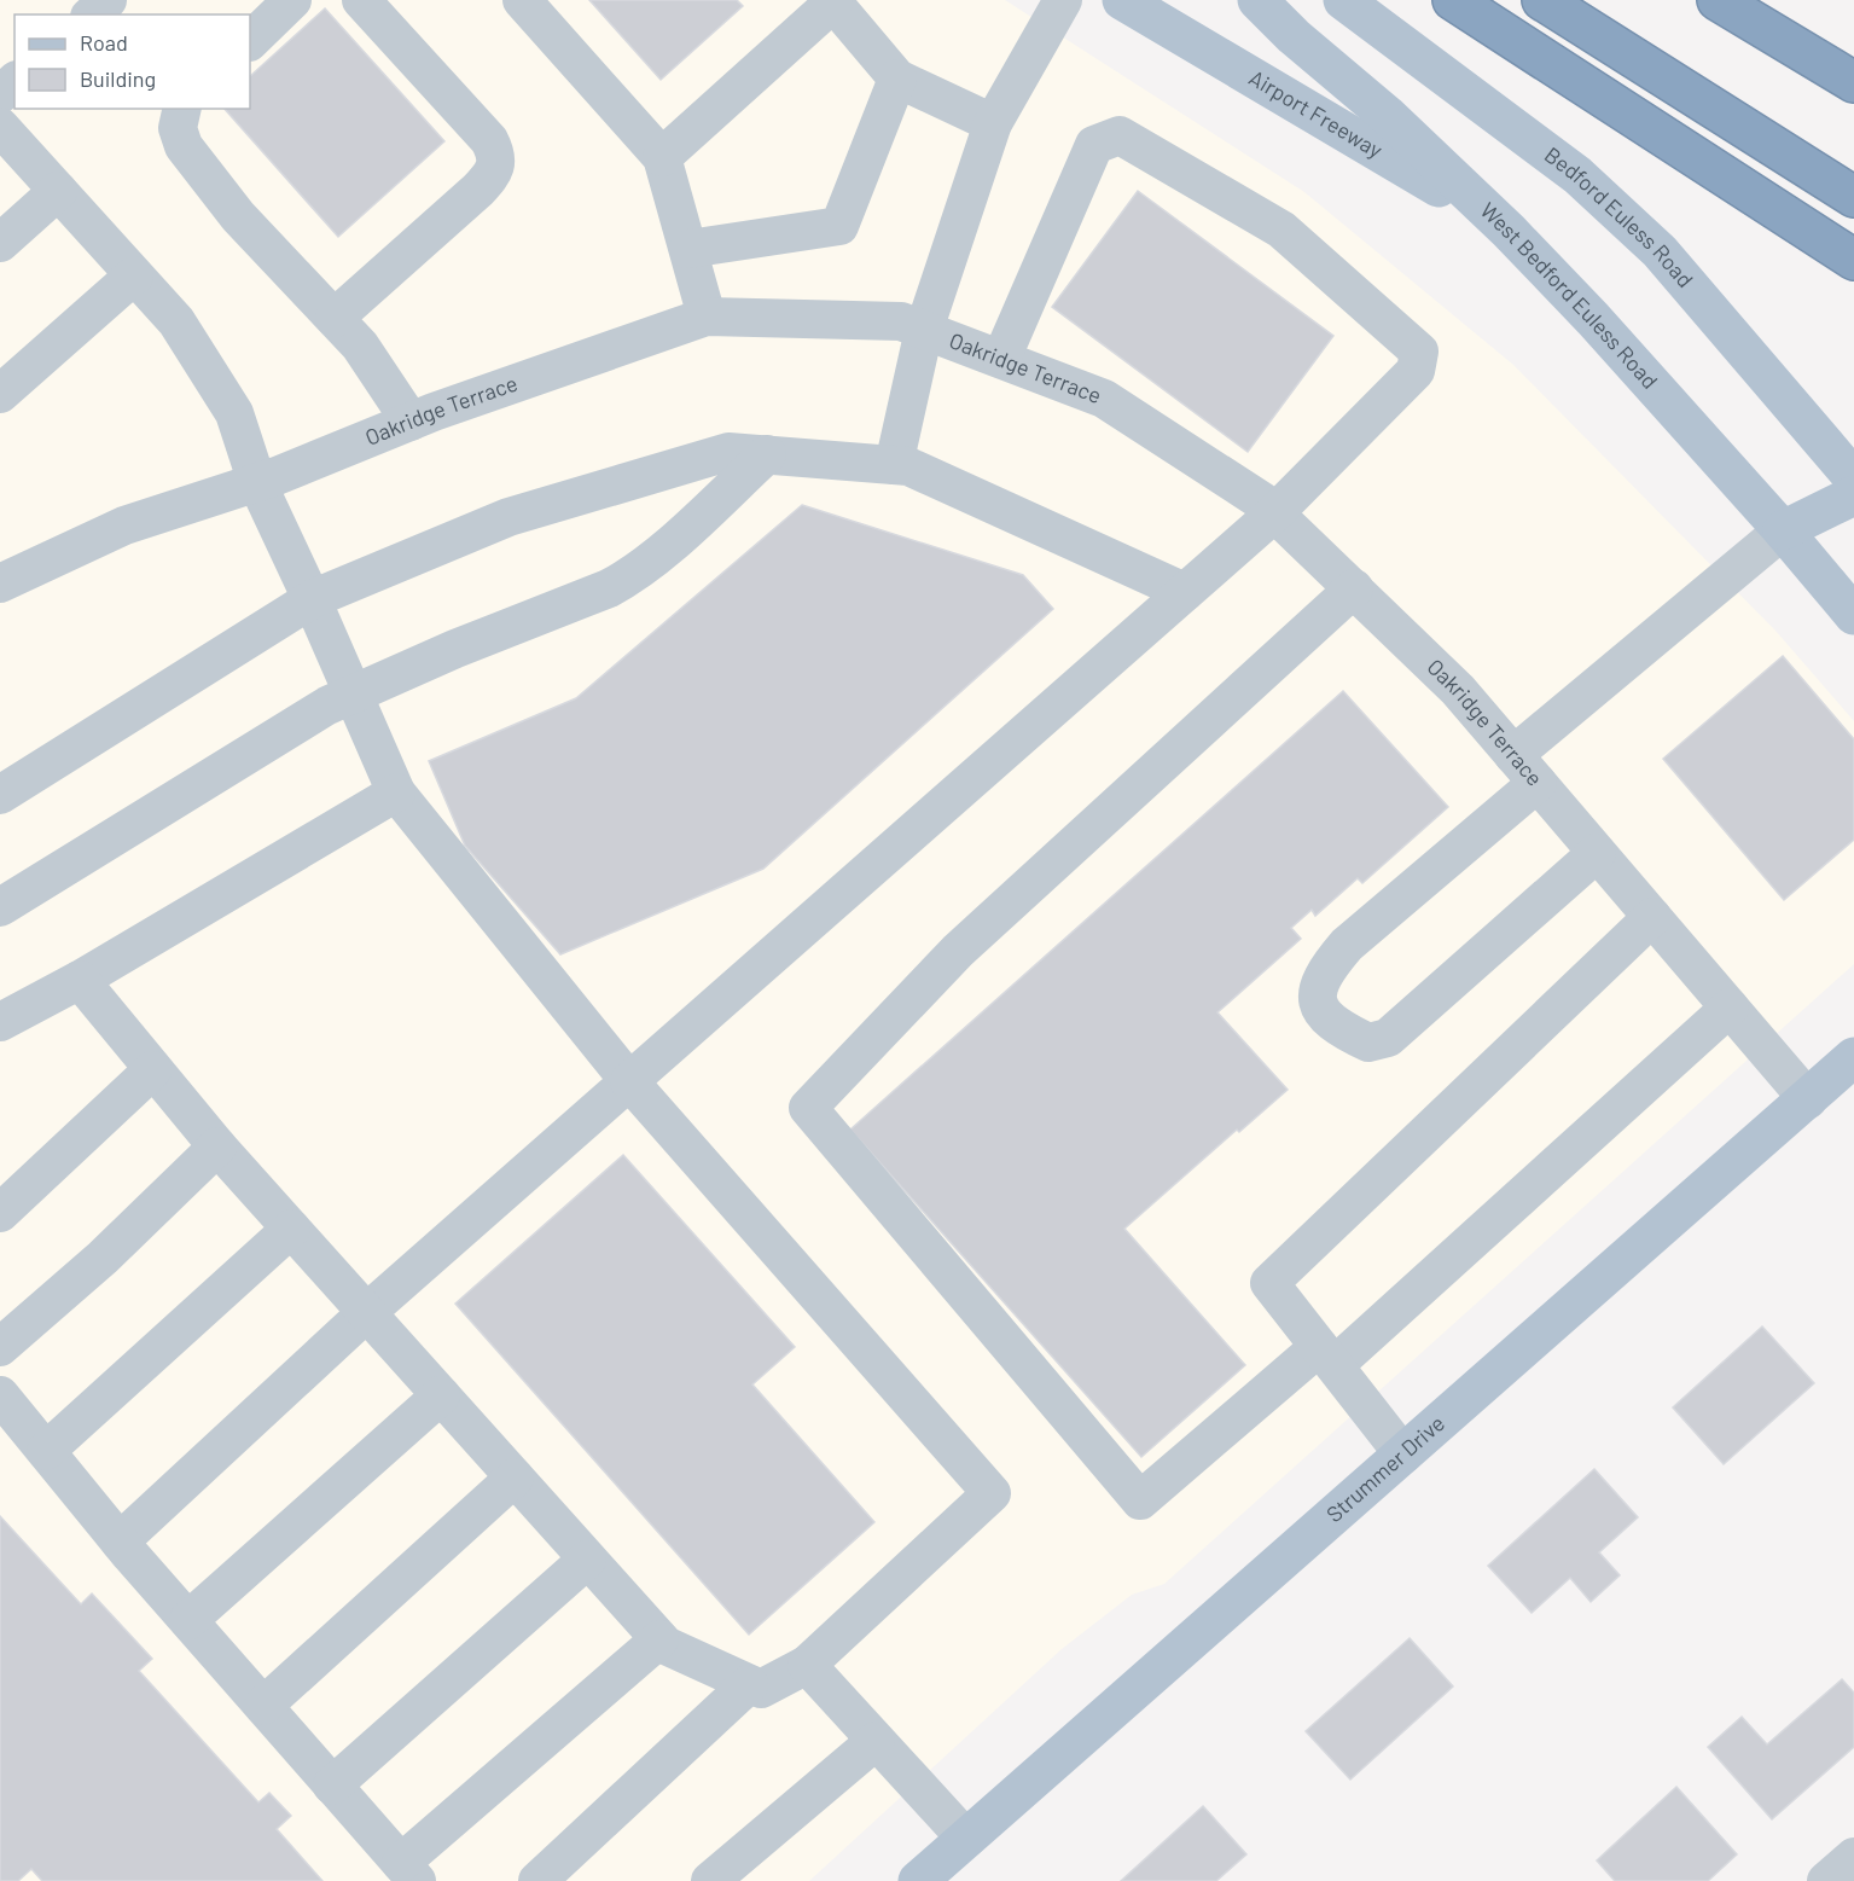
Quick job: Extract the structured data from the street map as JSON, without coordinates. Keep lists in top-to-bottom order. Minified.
{"streets":{"main road":["Airport Freeway","Bedford Euless Road","West Bedford Euless Road","Strummer Drive"],"street":["Oakridge Terrace"]},"crossings":[["Airport Freeway","West Bedford Euless Road"],["Oakridge Terrace","Strummer Drive"]],"legend":["Road","Building"]}
